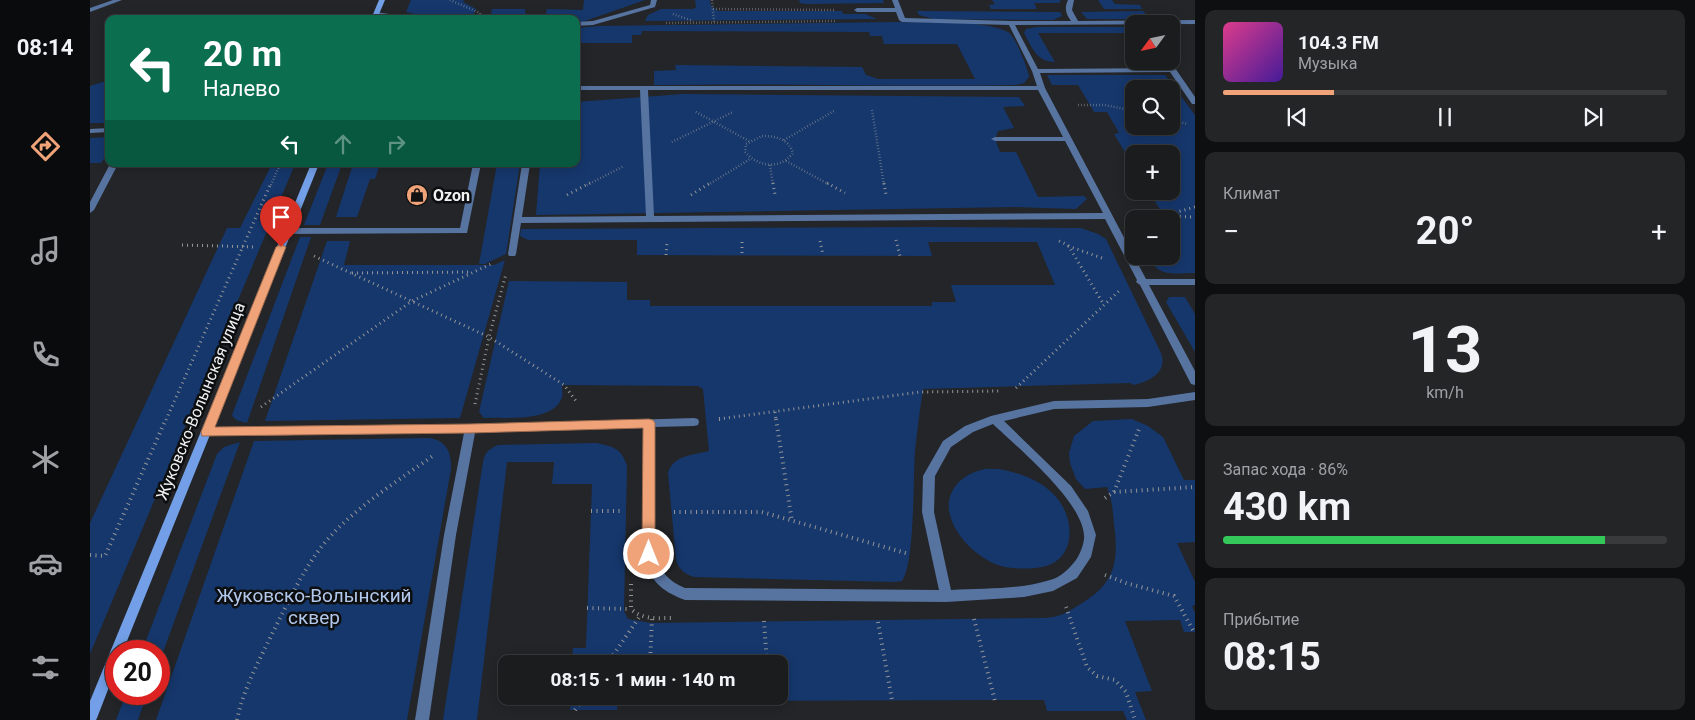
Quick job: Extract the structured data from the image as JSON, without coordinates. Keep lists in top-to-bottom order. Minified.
{"streets":{"main road":["Жуковско-Волынская улица"]},"parks":["Жуковско-Волынский сквер"],"places":{"shop":["Ozon"]},"north":"bottom left","page":{"tabs":"08:14","map_buttons":["+","−"],"turn":["20 m","Налево"],"song":["104.3 FM","Музыка"],"tile":["Климат",["13","km/h"],["Запас хода · 86%","430 km"],["Прибытие","08:15"]],"heat":["−","20°","+"],"limit":"20","trip":"08:15 · 1 мин · 140 m"}}
